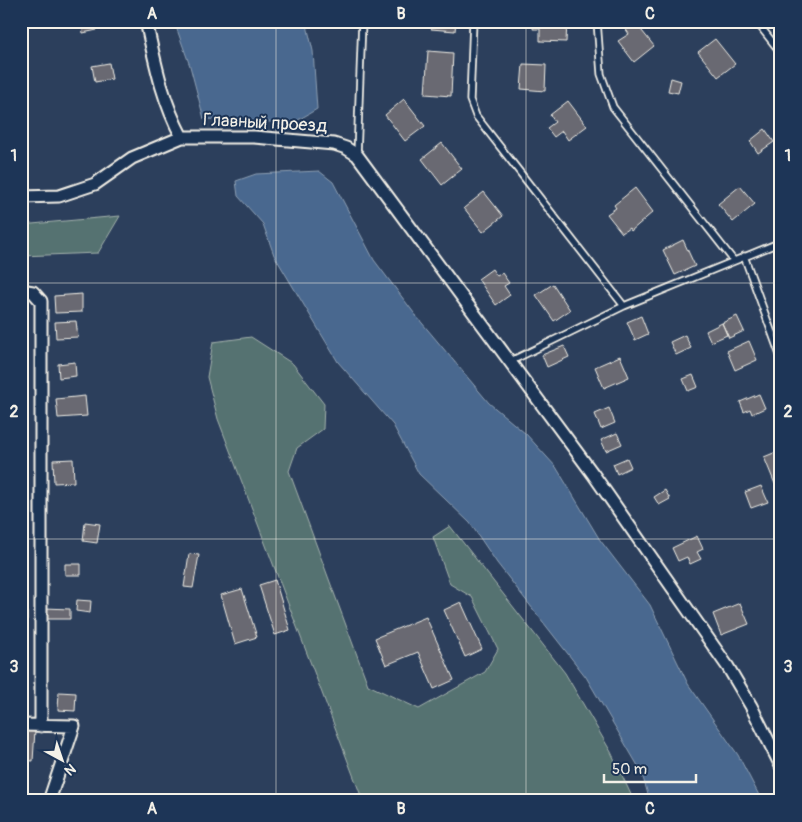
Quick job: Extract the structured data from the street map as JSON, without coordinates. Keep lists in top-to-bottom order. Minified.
{"streets":{"street":["Главный проезд"]},"scale_bar":"50 m","north":"bottom right","grid":{"columns":["A","B","C"],"rows":["1","2","3"]}}
